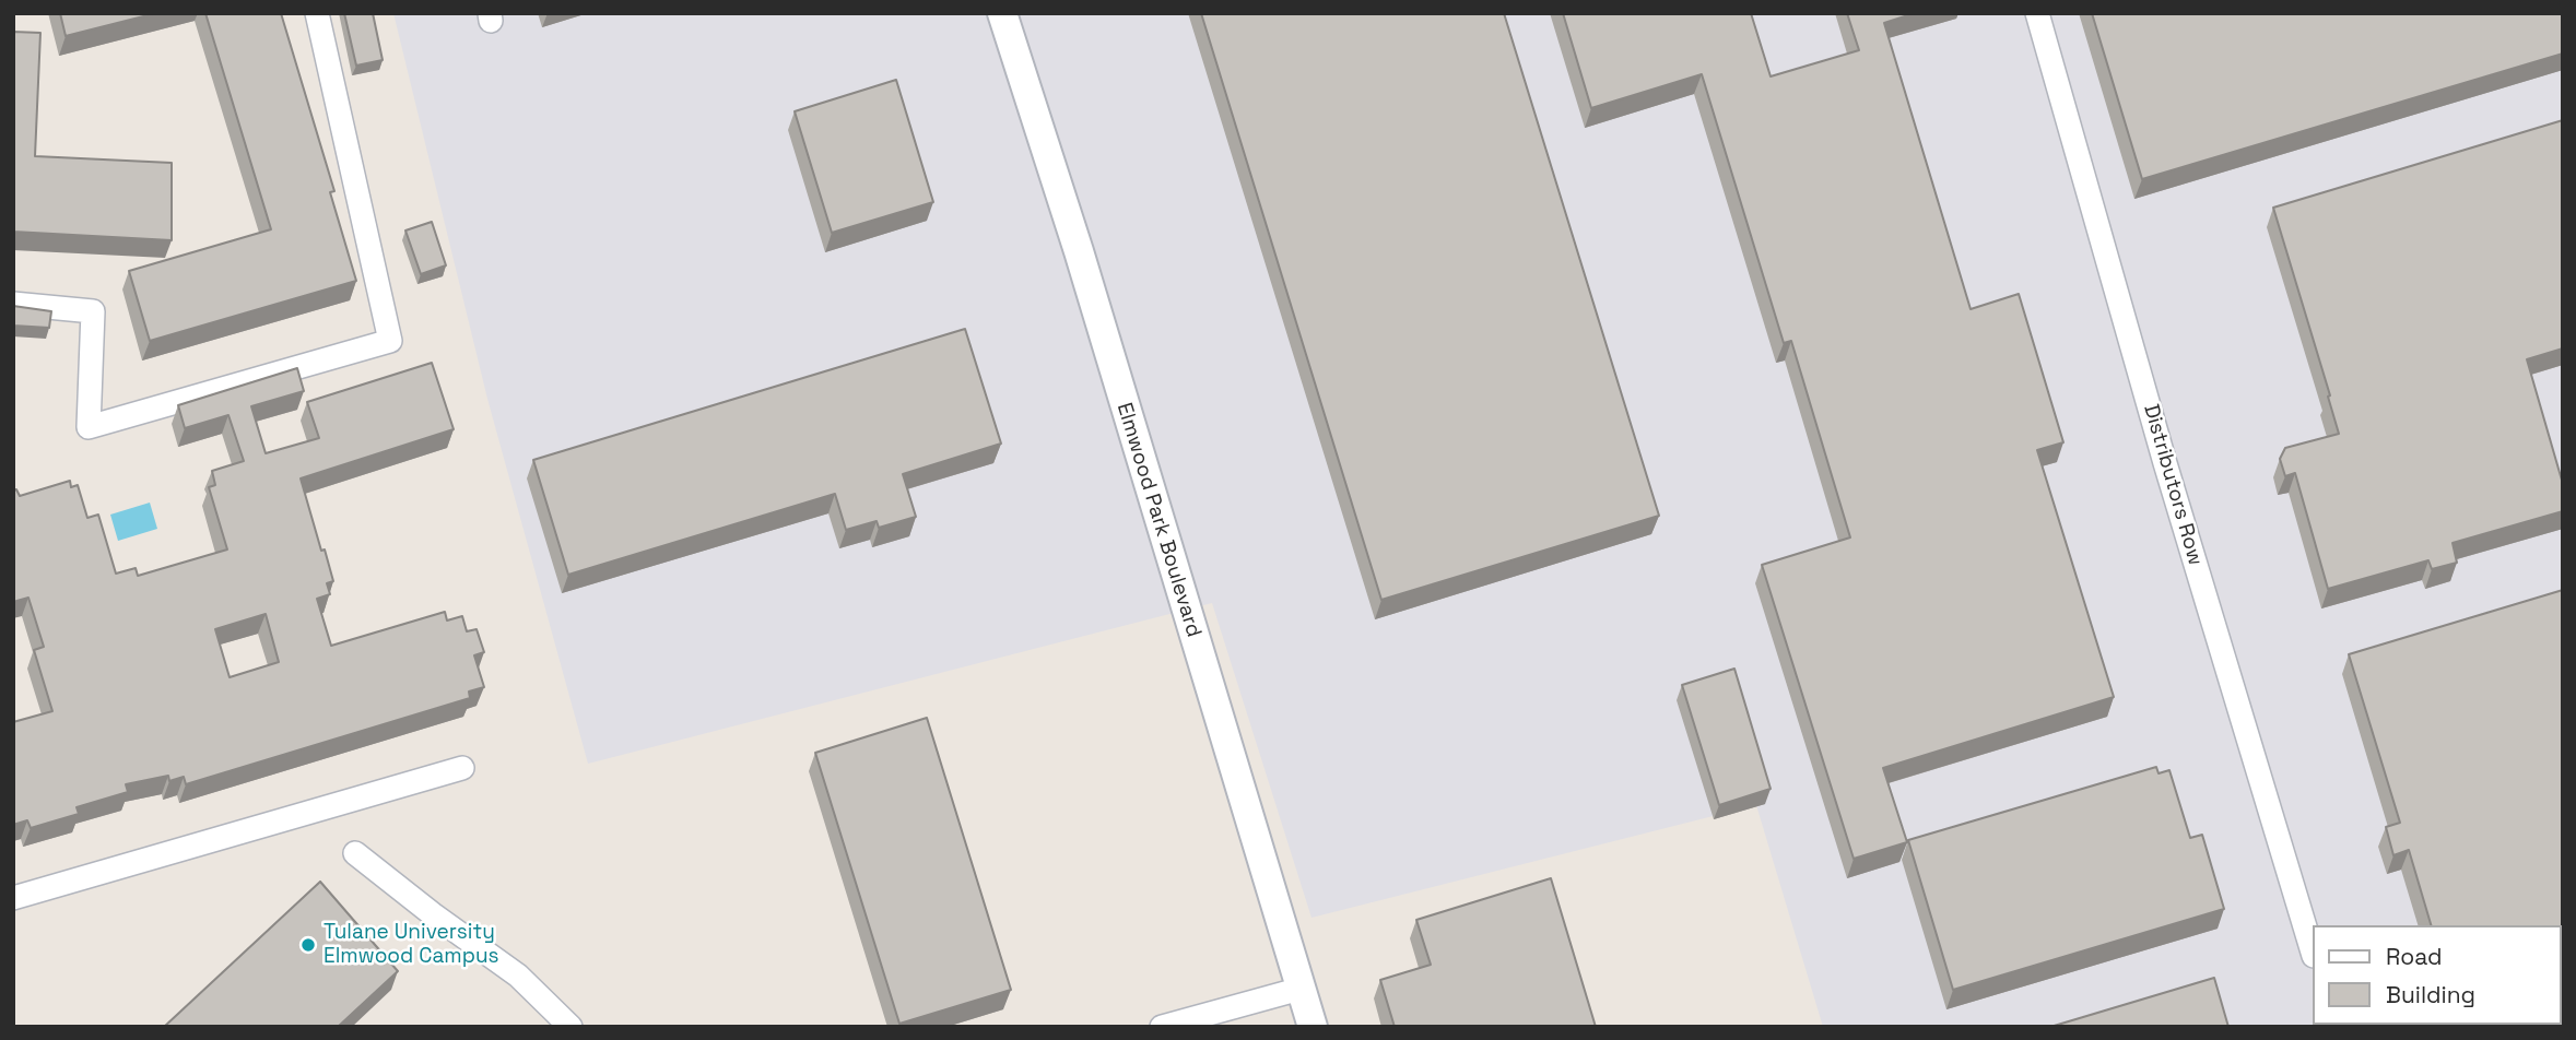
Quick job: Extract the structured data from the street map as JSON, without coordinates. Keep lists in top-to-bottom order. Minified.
{"streets":{"street":["Distributors Row","Elmwood Park Boulevard"]},"places":["Tulane University Elmwood Campus"],"legend":["Road","Building"]}
